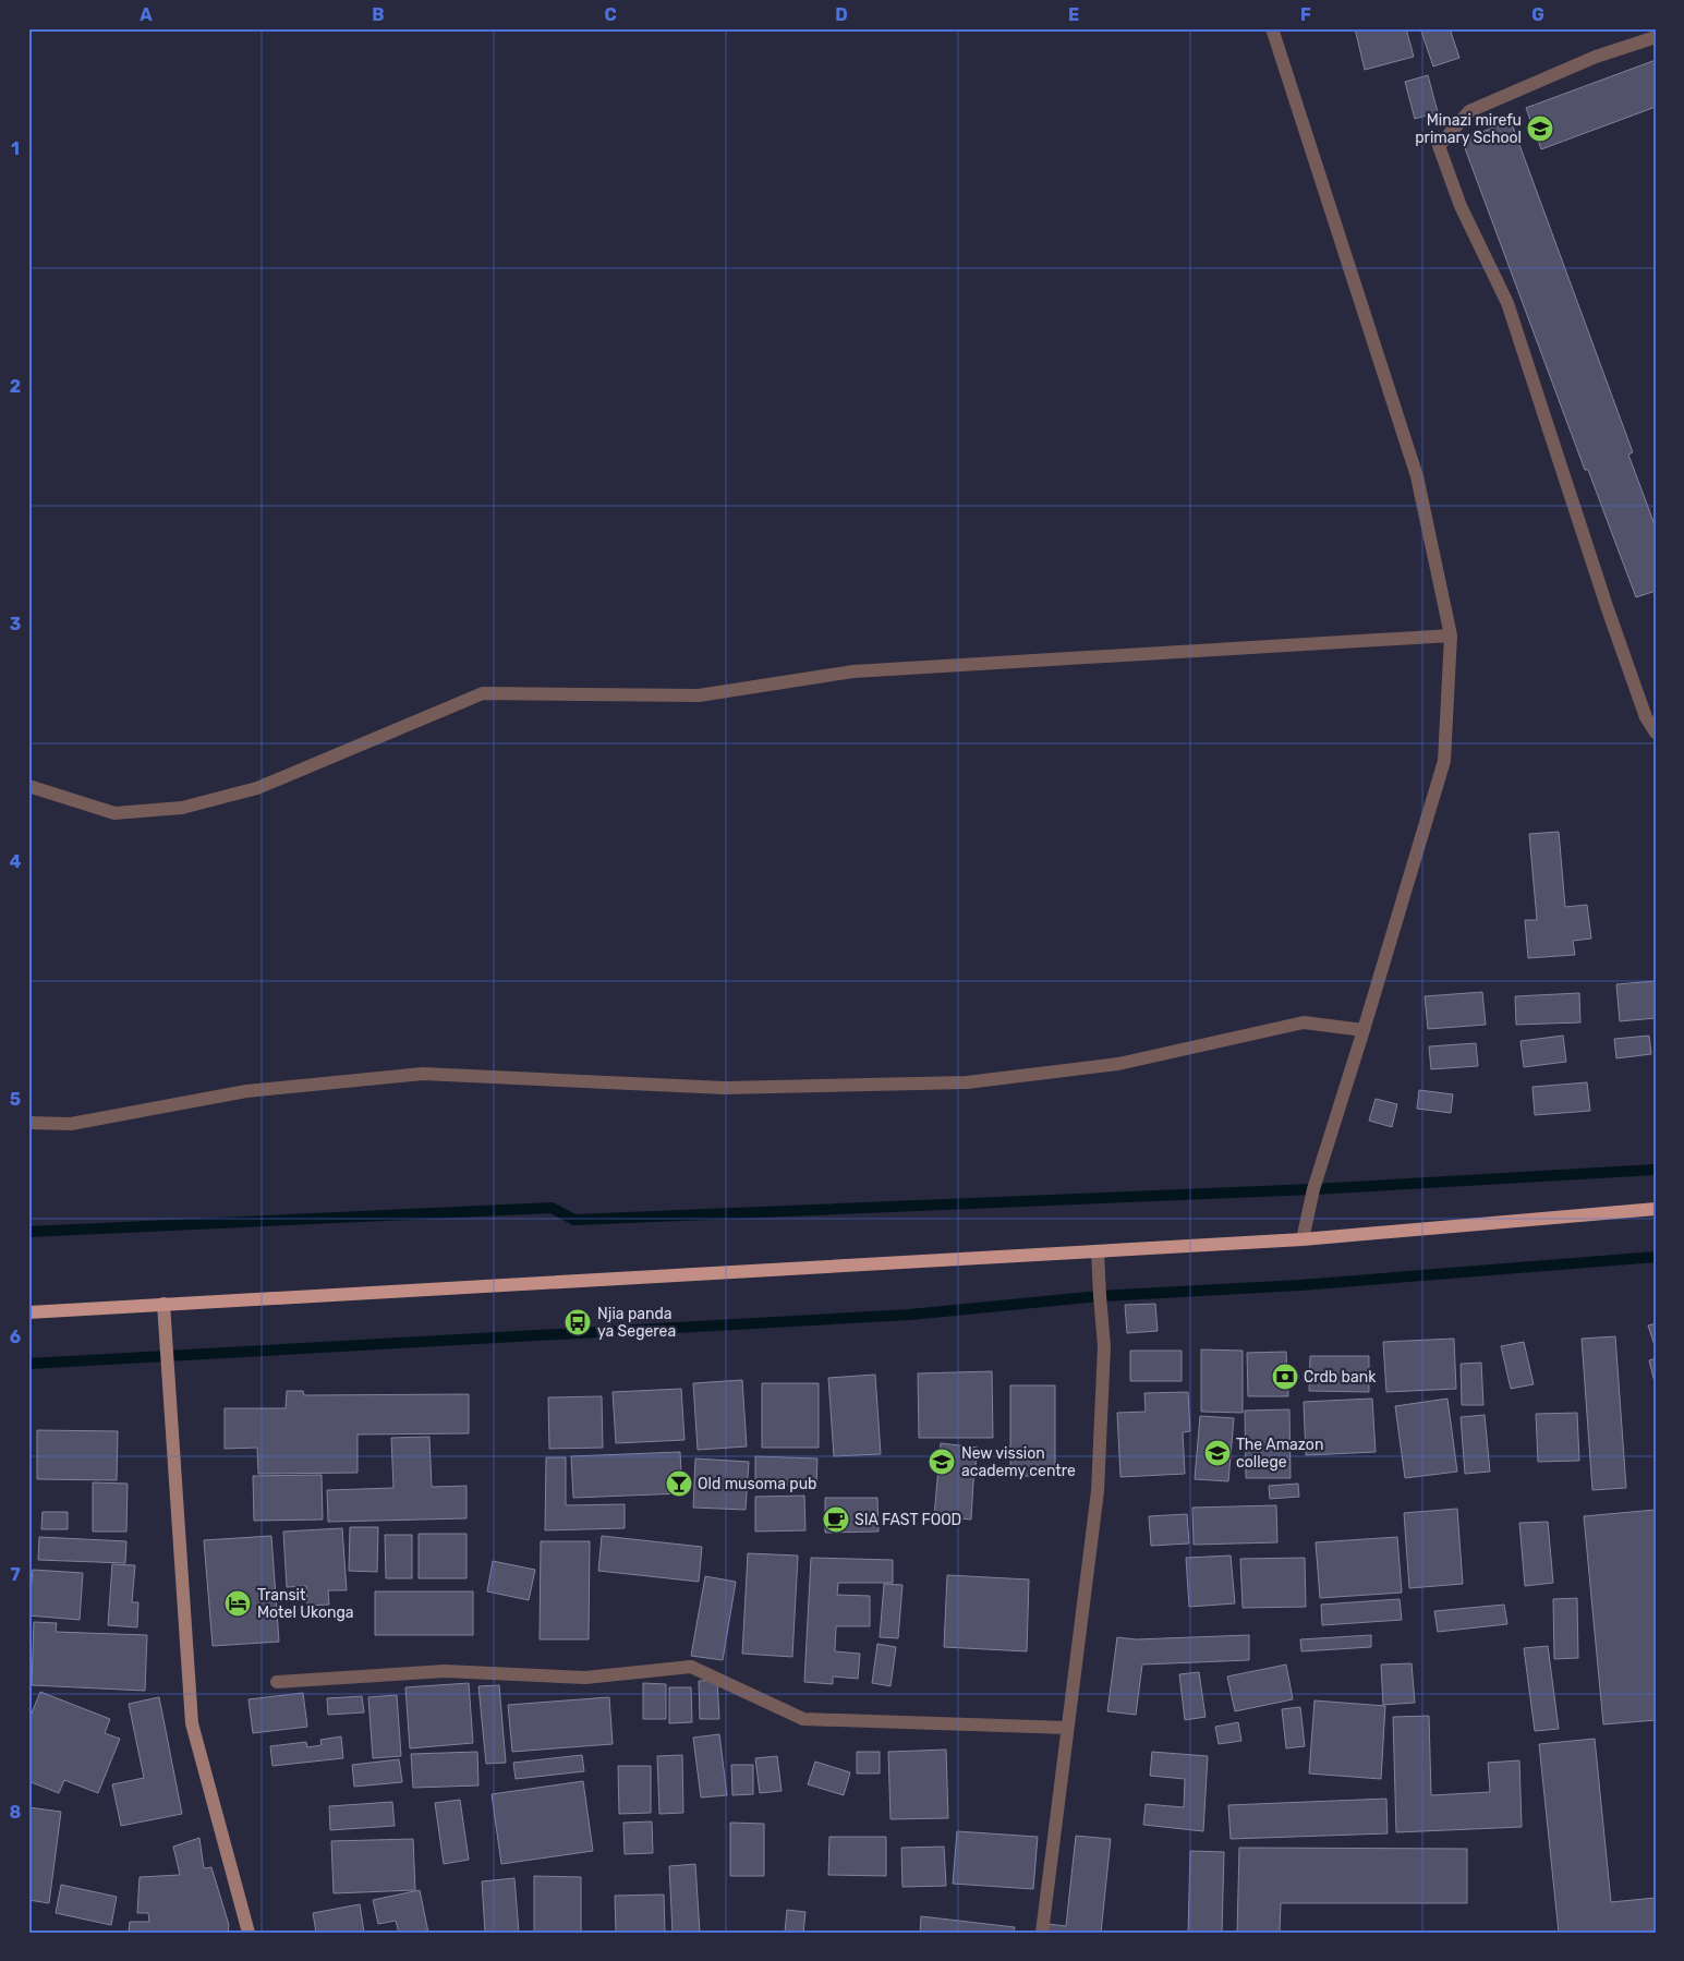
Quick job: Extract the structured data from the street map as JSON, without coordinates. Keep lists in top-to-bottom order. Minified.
{"places":{"school or university":["Minazi mirefu primary School","The Amazon college","New vission academy centre"],"bus stop":["Njia panda ya Segerea"],"bank":["Crdb bank"],"bar":["Old musoma pub"],"cafe":["SIA FAST FOOD"],"hotel":["Transit Motel Ukonga"]},"grid":{"columns":["A","B","C","D","E","F","G"],"rows":["1","2","3","4","5","6","7","8"]}}
